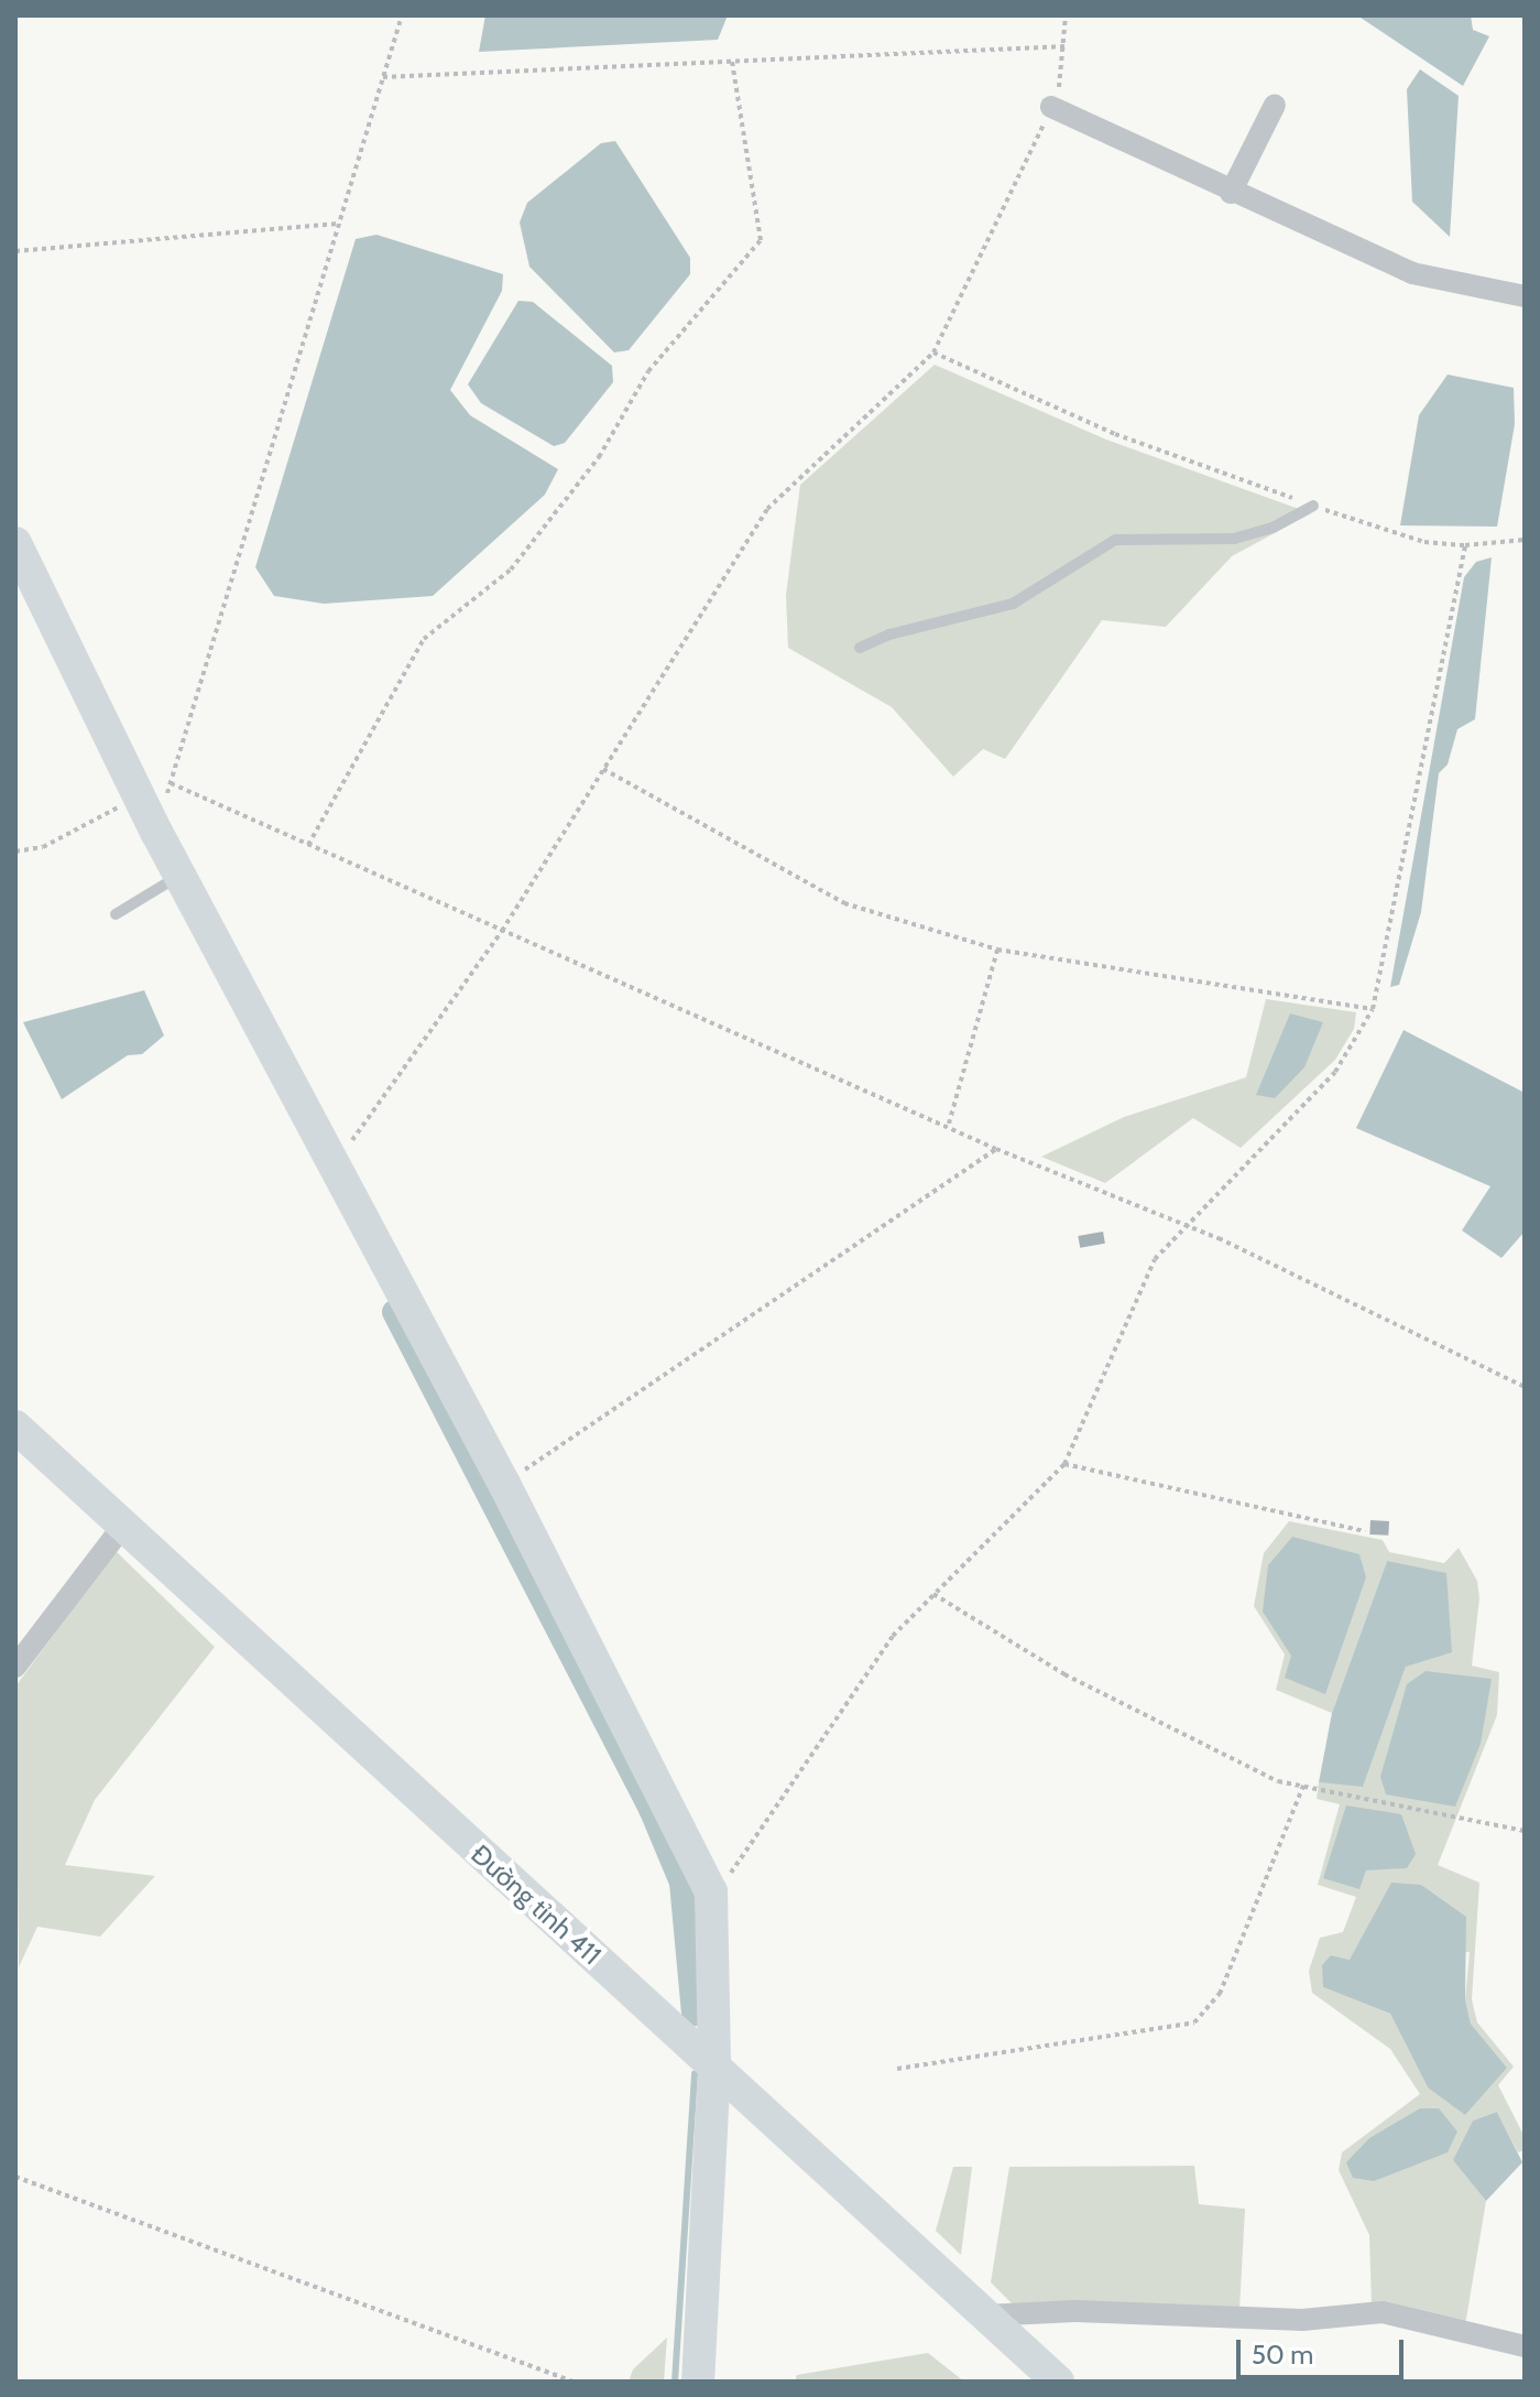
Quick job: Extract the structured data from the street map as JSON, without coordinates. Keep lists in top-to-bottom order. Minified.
{"streets":{"main road":["Đường tỉnh 411"]},"scale_bar":"50 m"}
